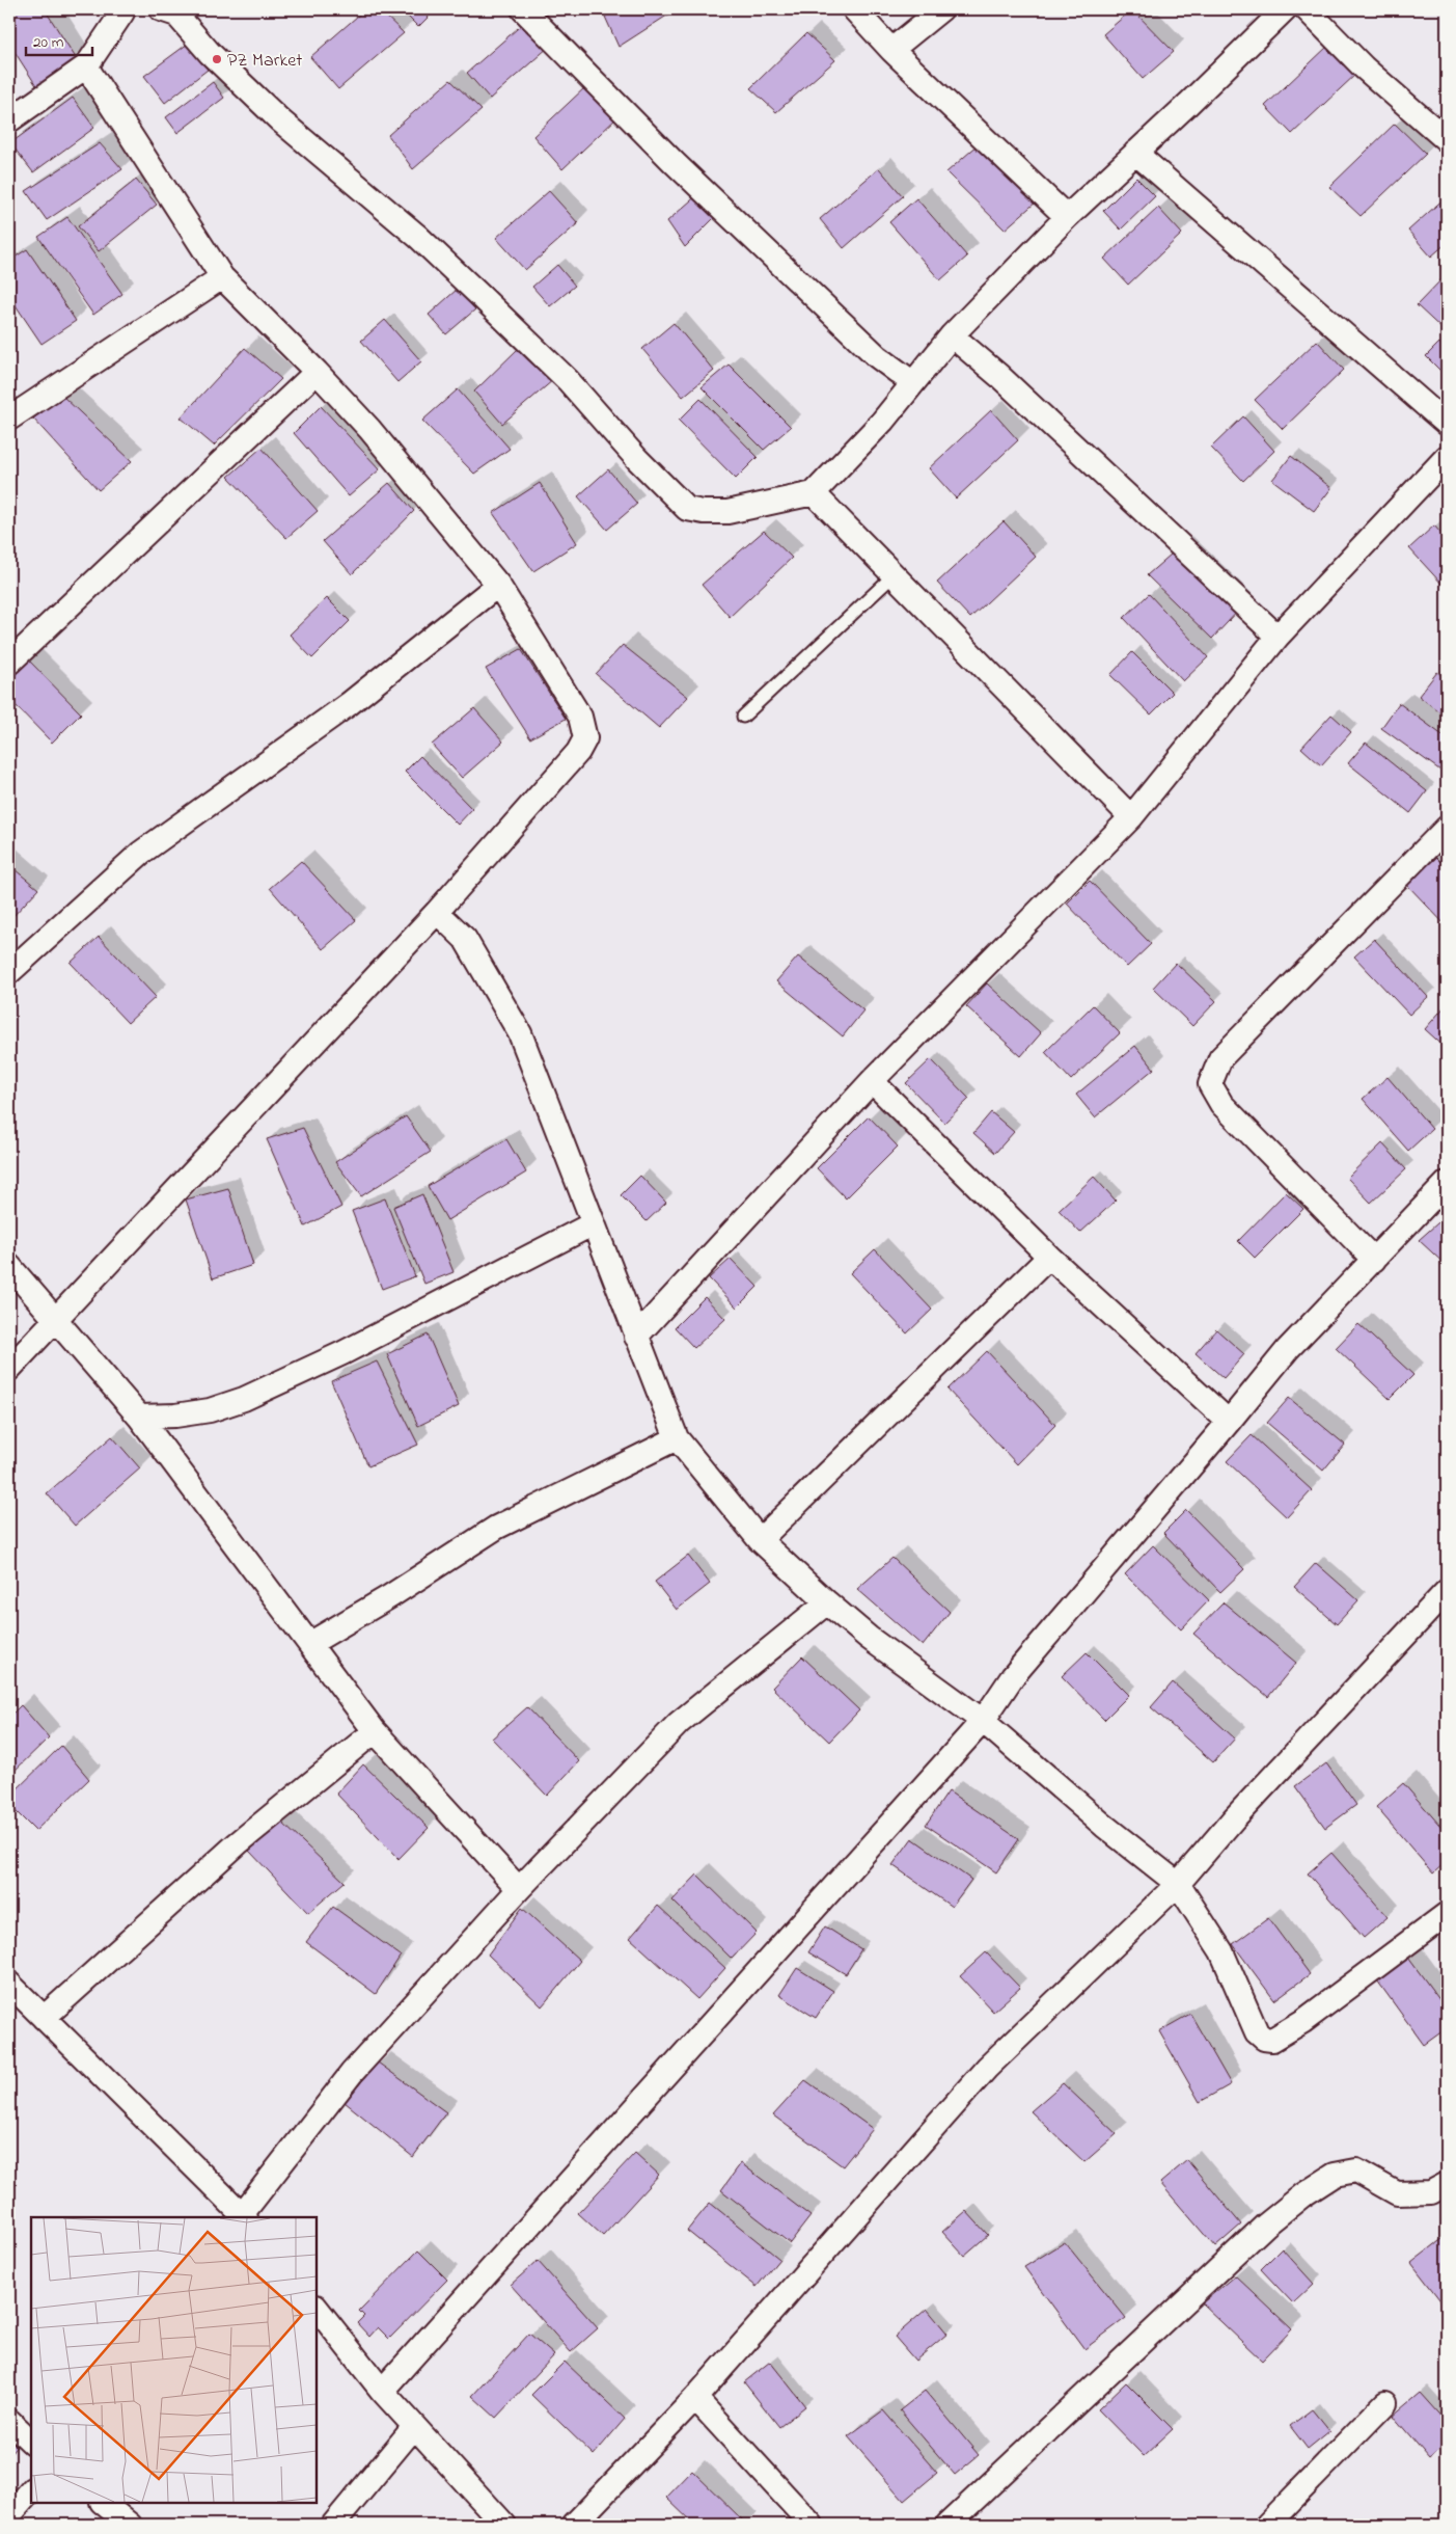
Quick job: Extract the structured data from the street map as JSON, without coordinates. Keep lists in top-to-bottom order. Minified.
{"places":["PZ Market"],"scale_bar":"20 m"}
